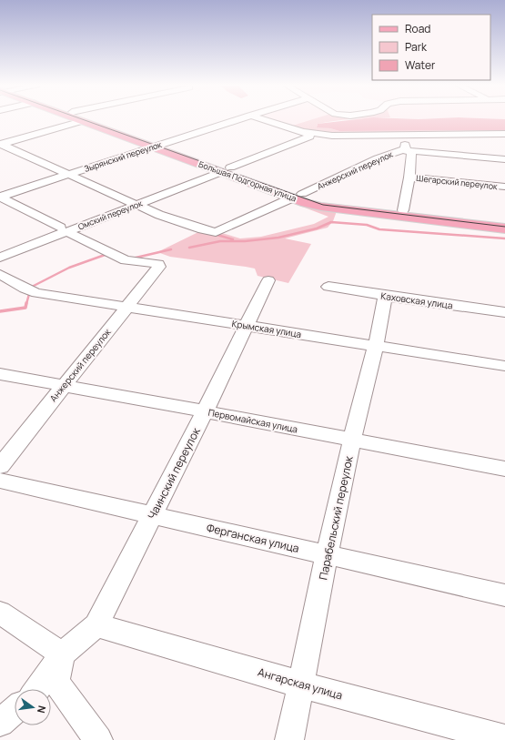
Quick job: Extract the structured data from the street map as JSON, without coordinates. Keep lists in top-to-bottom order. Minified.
{"streets":{"main road":["Большая Подгорная улица"],"street":["Зырянский переулок","Анжерский переулок","Шегарский переулок","Омский переулок","Каховская улица","Крымская улица","Первомайская улица","Чаинский переулок","Парабельский переулок","Ферганская улица","Ангарская улица"]},"crossings":[["Зырянский переулок","Большая Подгорная улица"],["Анжерский переулок","Большая Подгорная улица"],["Анжерский переулок","Омский переулок"],["Анжерский переулок","Крымская улица"],["Анжерский переулок","Первомайская улица"],["Большая Подгорная улица","Омский переулок"],["Каховская улица","Парабельский переулок"],["Крымская улица","Чаинский переулок"],["Крымская улица","Парабельский переулок"],["Первомайская улица","Чаинский переулок"],["Первомайская улица","Парабельский переулок"],["Чаинский переулок","Ферганская улица"],["Чаинский переулок","Ангарская улица"],["Парабельский переулок","Ферганская улица"],["Парабельский переулок","Ангарская улица"]],"legend":["Road","Park","Water"],"north":"right"}
